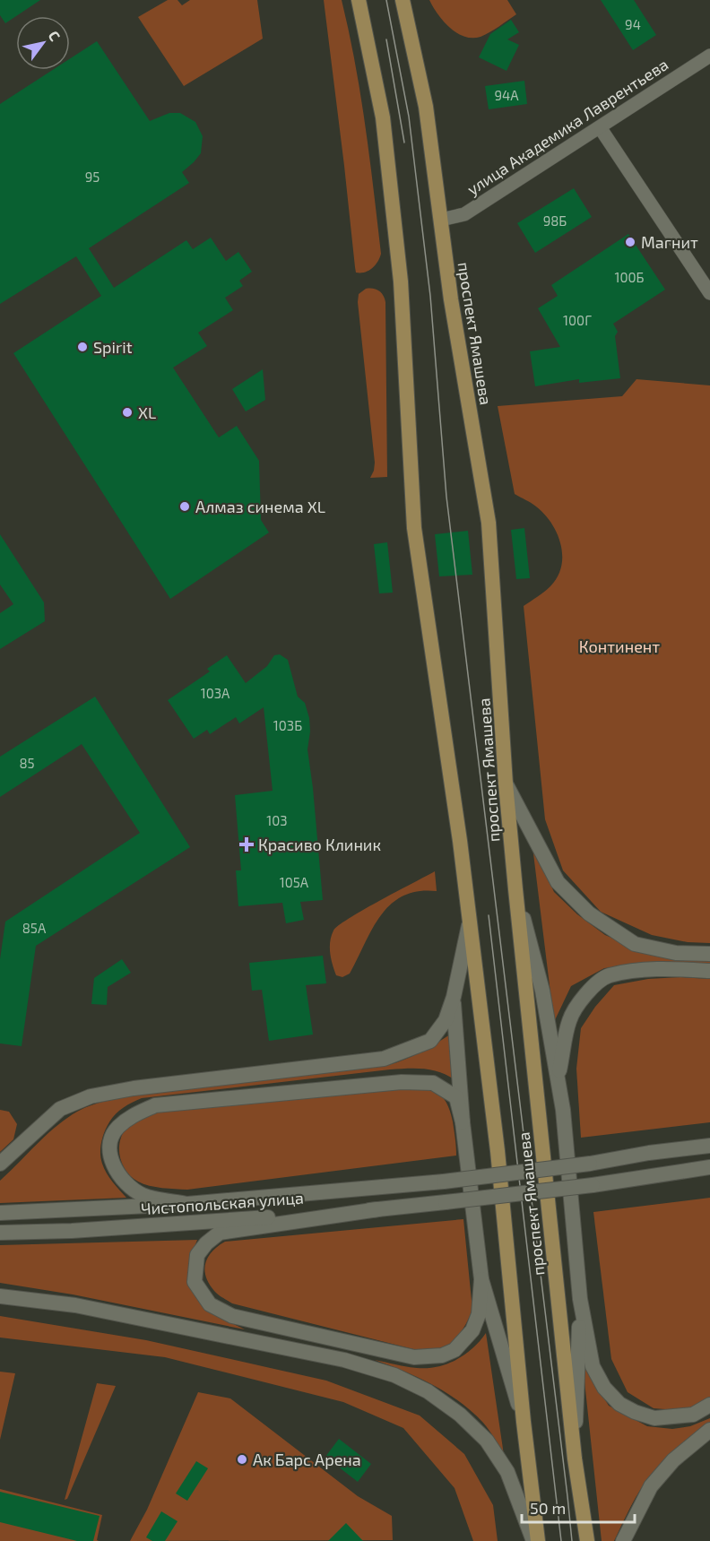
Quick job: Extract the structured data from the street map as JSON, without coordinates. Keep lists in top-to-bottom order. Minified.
{"streets":{"main road":["проспект Ямашева","Чистопольская улица"],"street":["улица Академика Лаврентьева"]},"crossings":[["улица Академика Лаврентьева","проспект Ямашева"]],"parks":["Континент"],"places":{"other":["Магнит","Spirit","XL","Алмаз синема XL","Ак Барс Арена"],"health":["Красиво Клиник"]},"house_numbers":["94","94А","95","98Б","100Б","100Г","103А","103Б","85","103","105А","85А"],"scale_bar":"50 m","north":"top right"}
